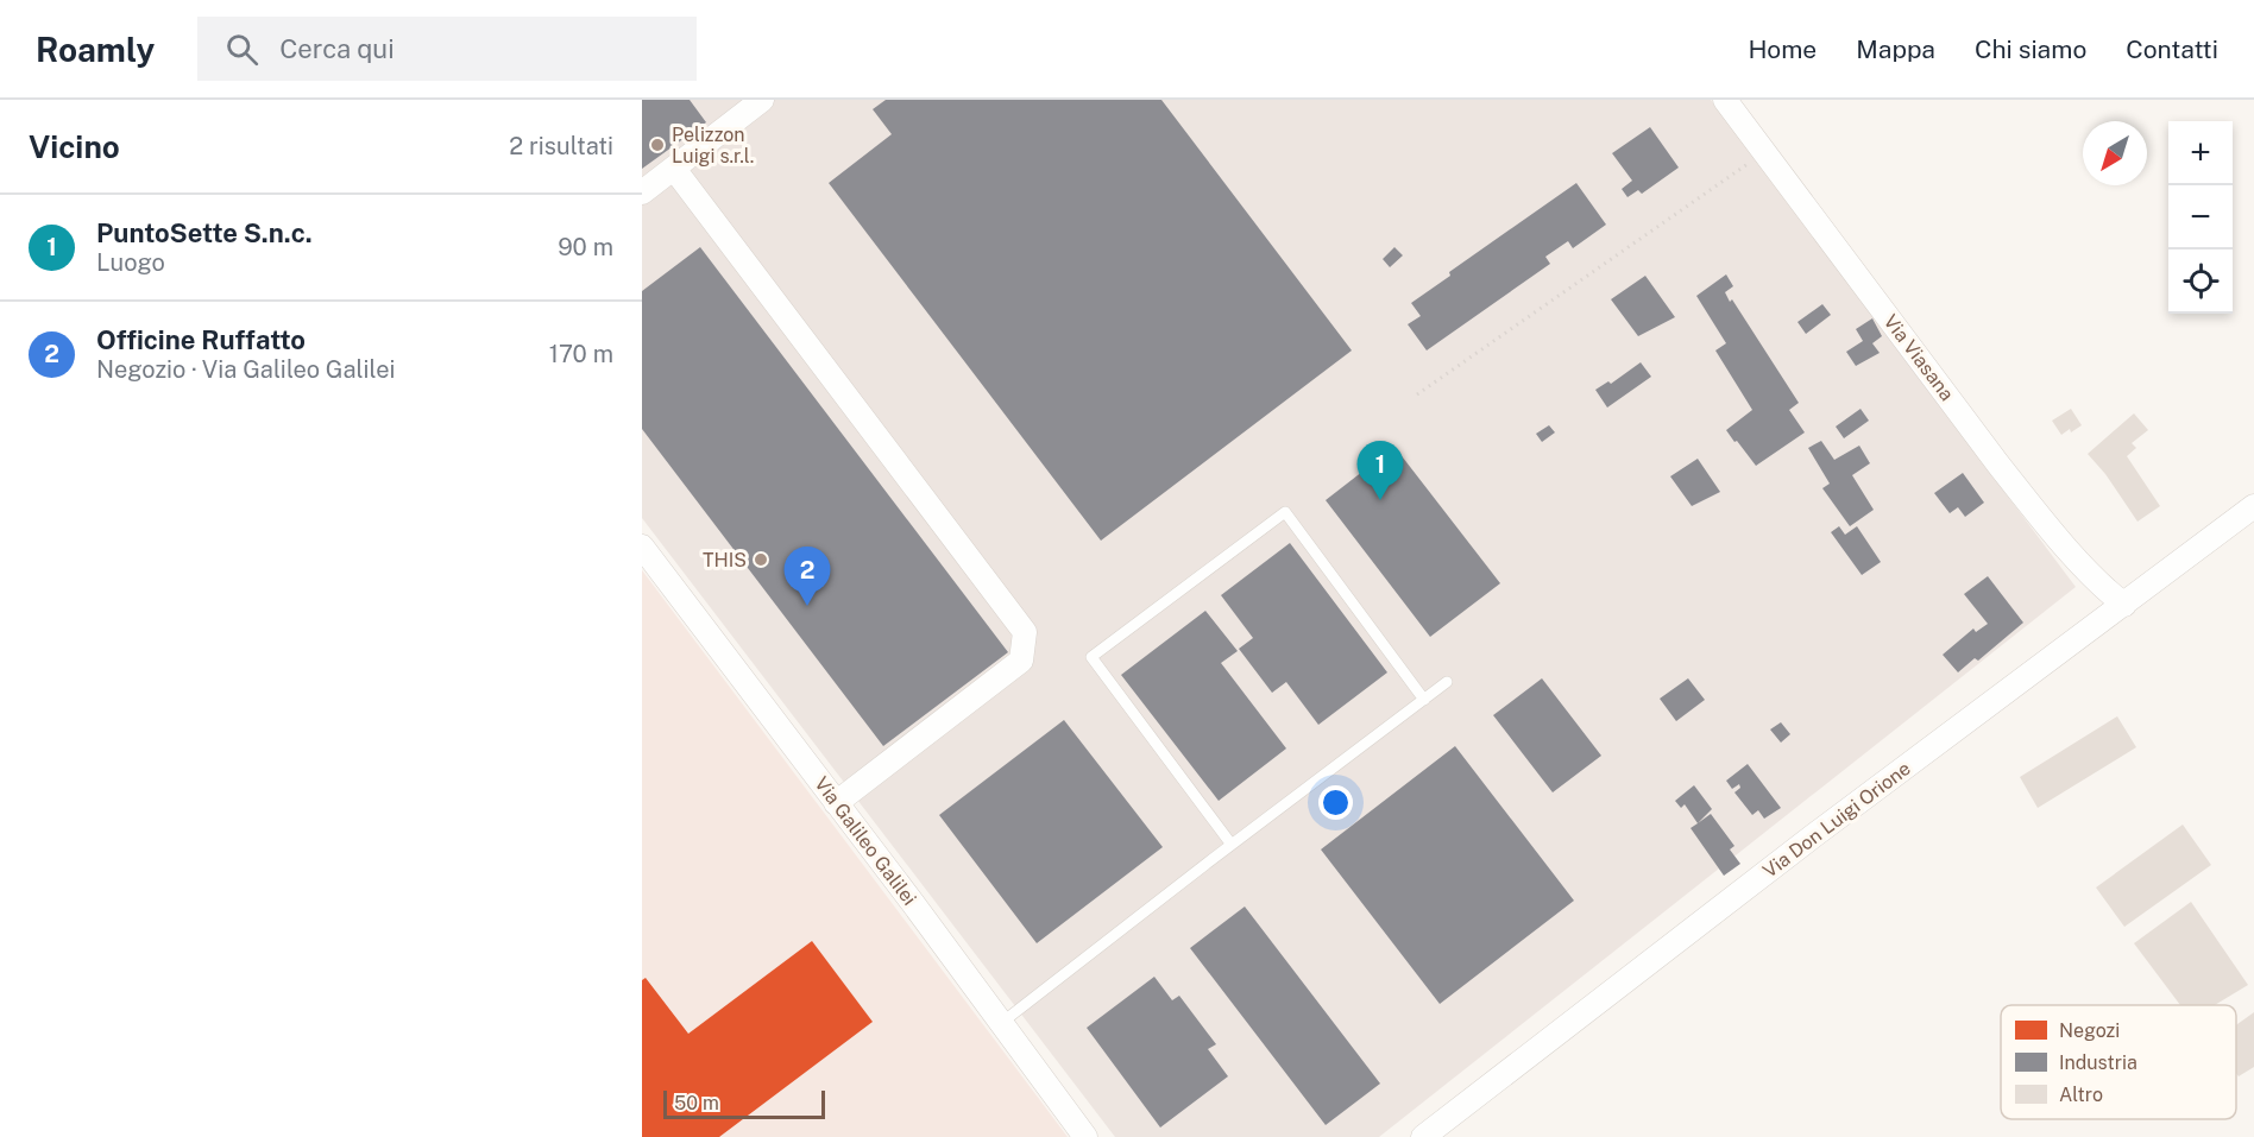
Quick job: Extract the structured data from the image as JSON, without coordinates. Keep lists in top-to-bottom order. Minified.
{"streets":{"street":["Via Viasana","Via Don Luigi Orione","Via Galileo Galilei"]},"crossings":[["Via Viasana","Via Don Luigi Orione"]],"places":["Pelizzon Luigi s.r.l.","THIS"],"legend":["Negozi","Industria","Altro"],"scale_bar":"50 m","north":"bottom left","page":{"header":"Roamly","search":"Cerca qui","nav":["Home","Mappa","Chi siamo","Contatti"],"heading":["Vicino","2 risultati"],"map_buttons":["+","−"],"list":[{"mark":"1","name":"PuntoSette S.n.c.","note":"Luogo","value":"90 m"},{"mark":"2","name":"Officine Ruffatto","note":"Negozio · Via Galileo Galilei","value":"170 m"}],"pins":["1","2"],"scale":"50 m"}}
